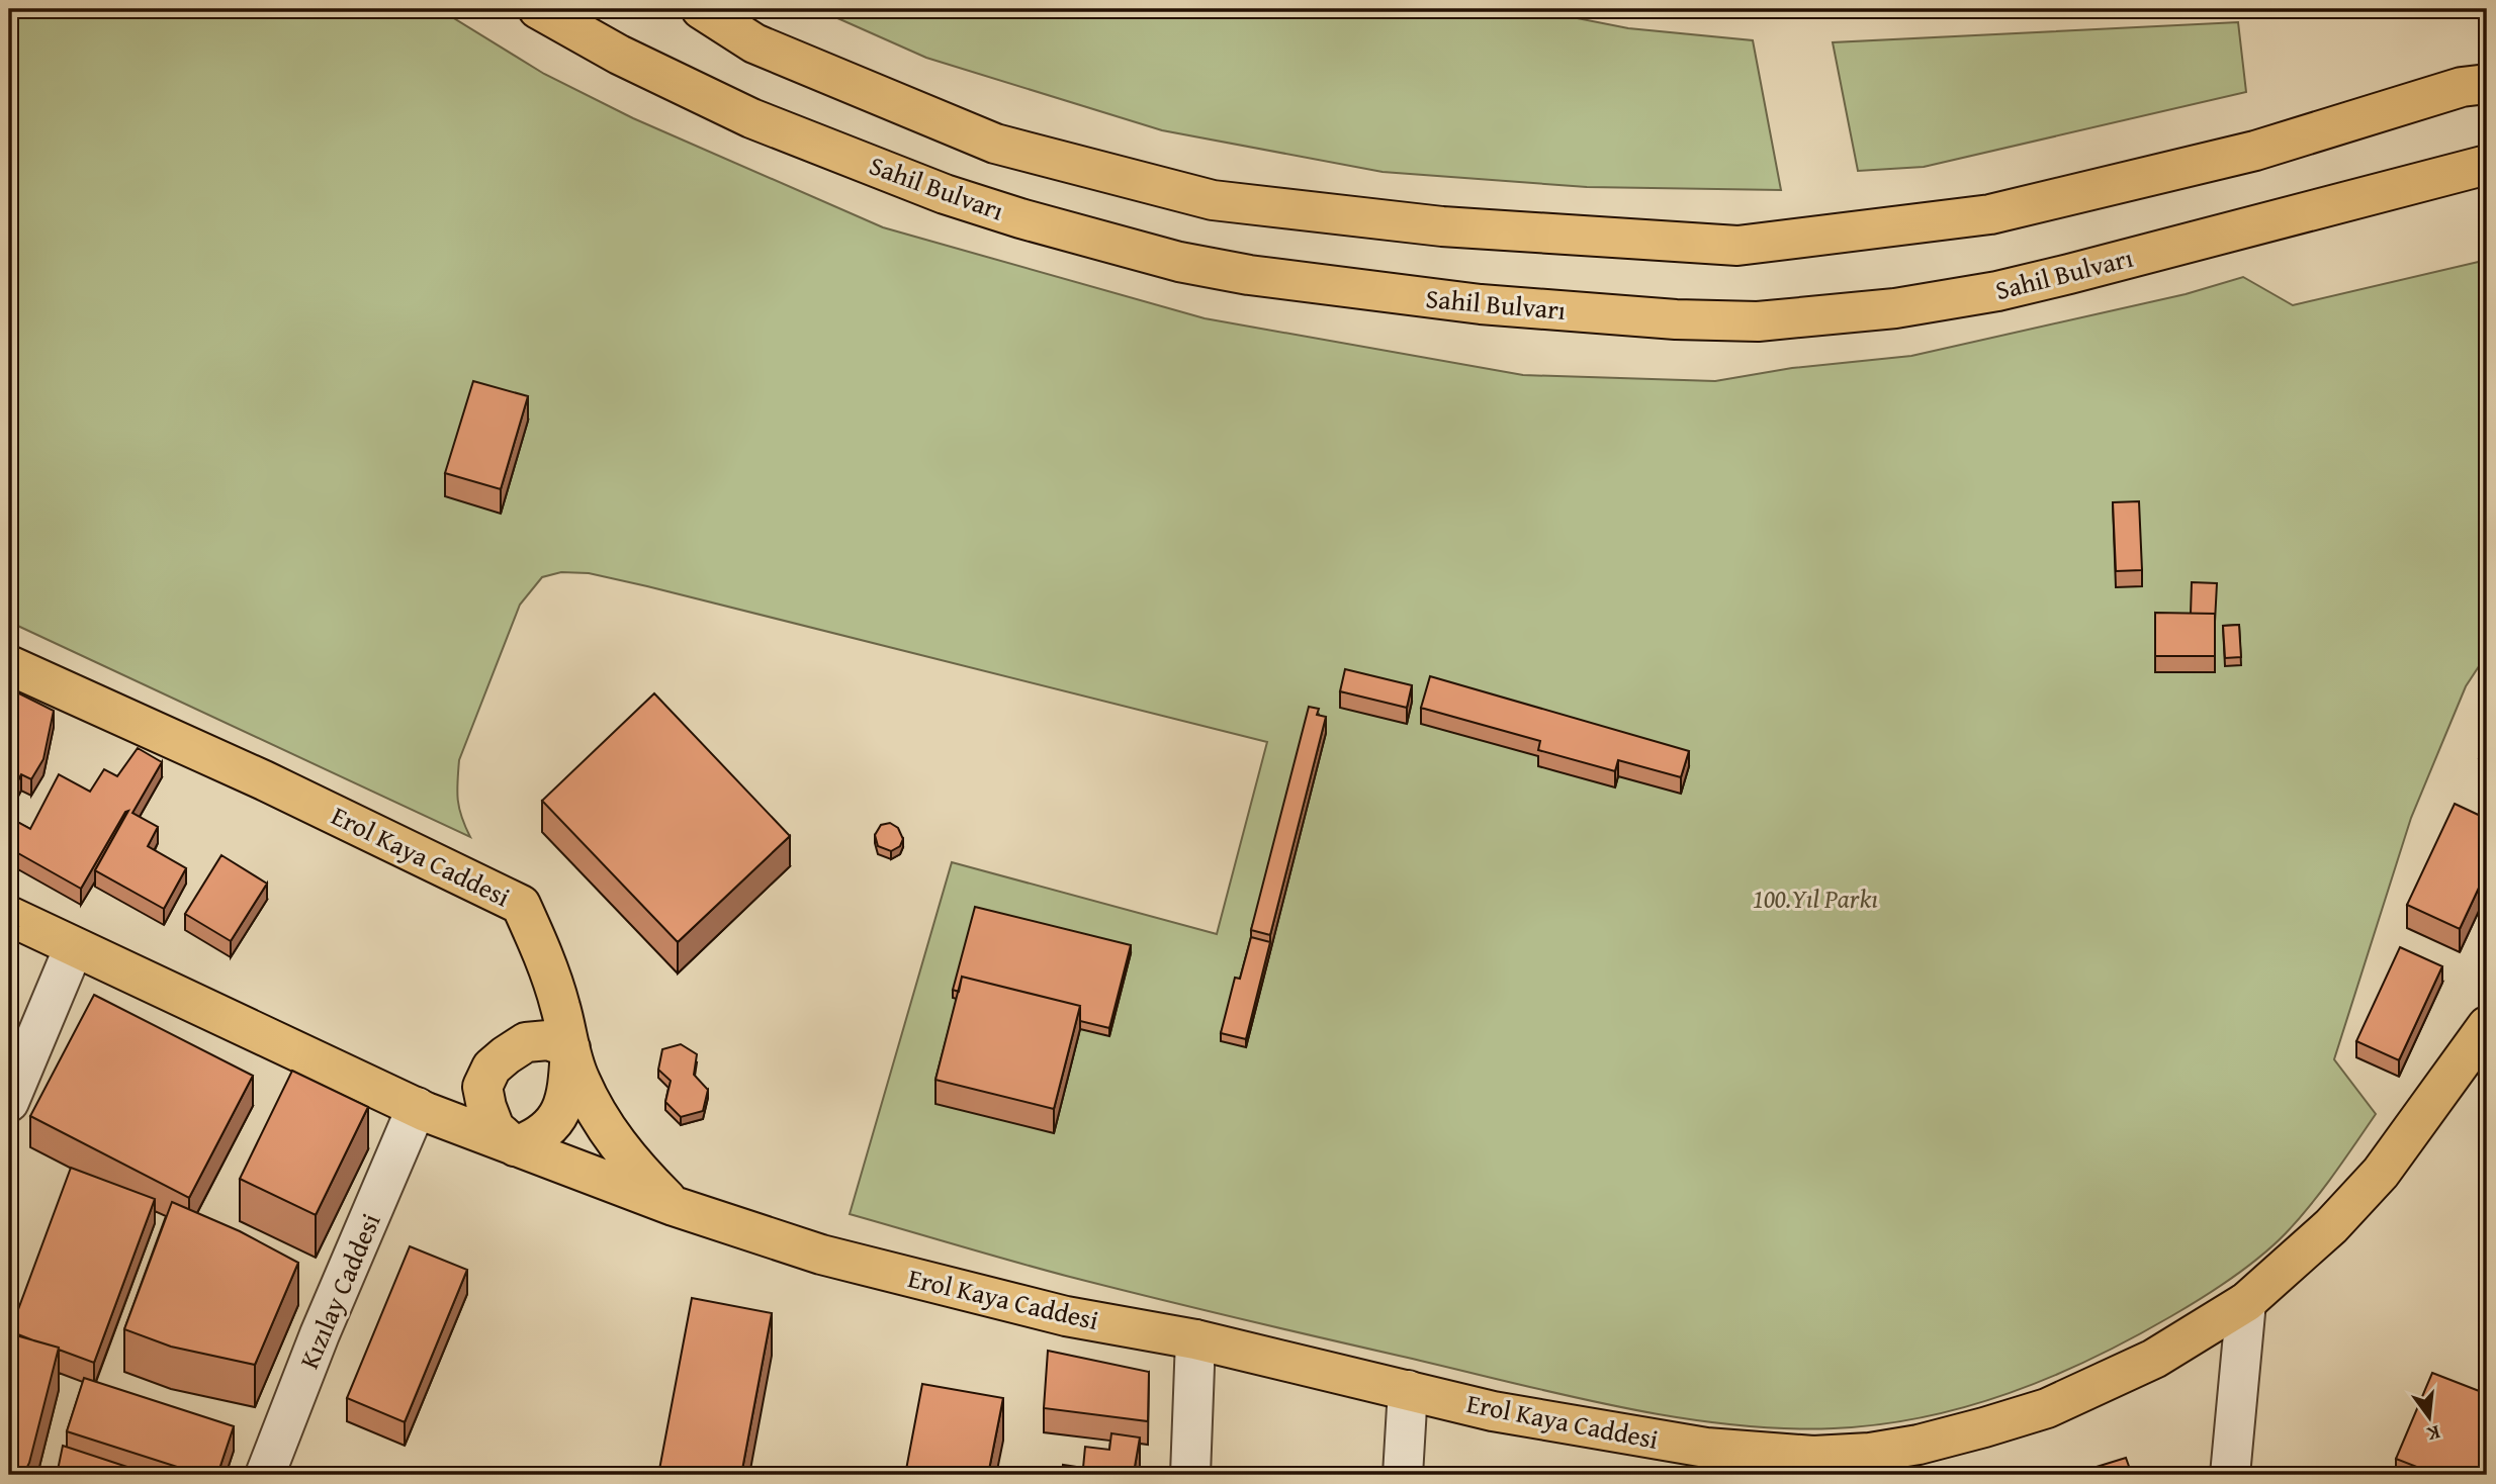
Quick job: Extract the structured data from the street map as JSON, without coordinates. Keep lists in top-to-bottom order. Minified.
{"streets":{"main road":["Sahil Bulvarı","Erol Kaya Caddesi"],"street":["Kızılay Caddesi"]},"crossings":[["Erol Kaya Caddesi","Kızılay Caddesi"]],"parks":["100.Yıl Parkı"],"north":"bottom"}
